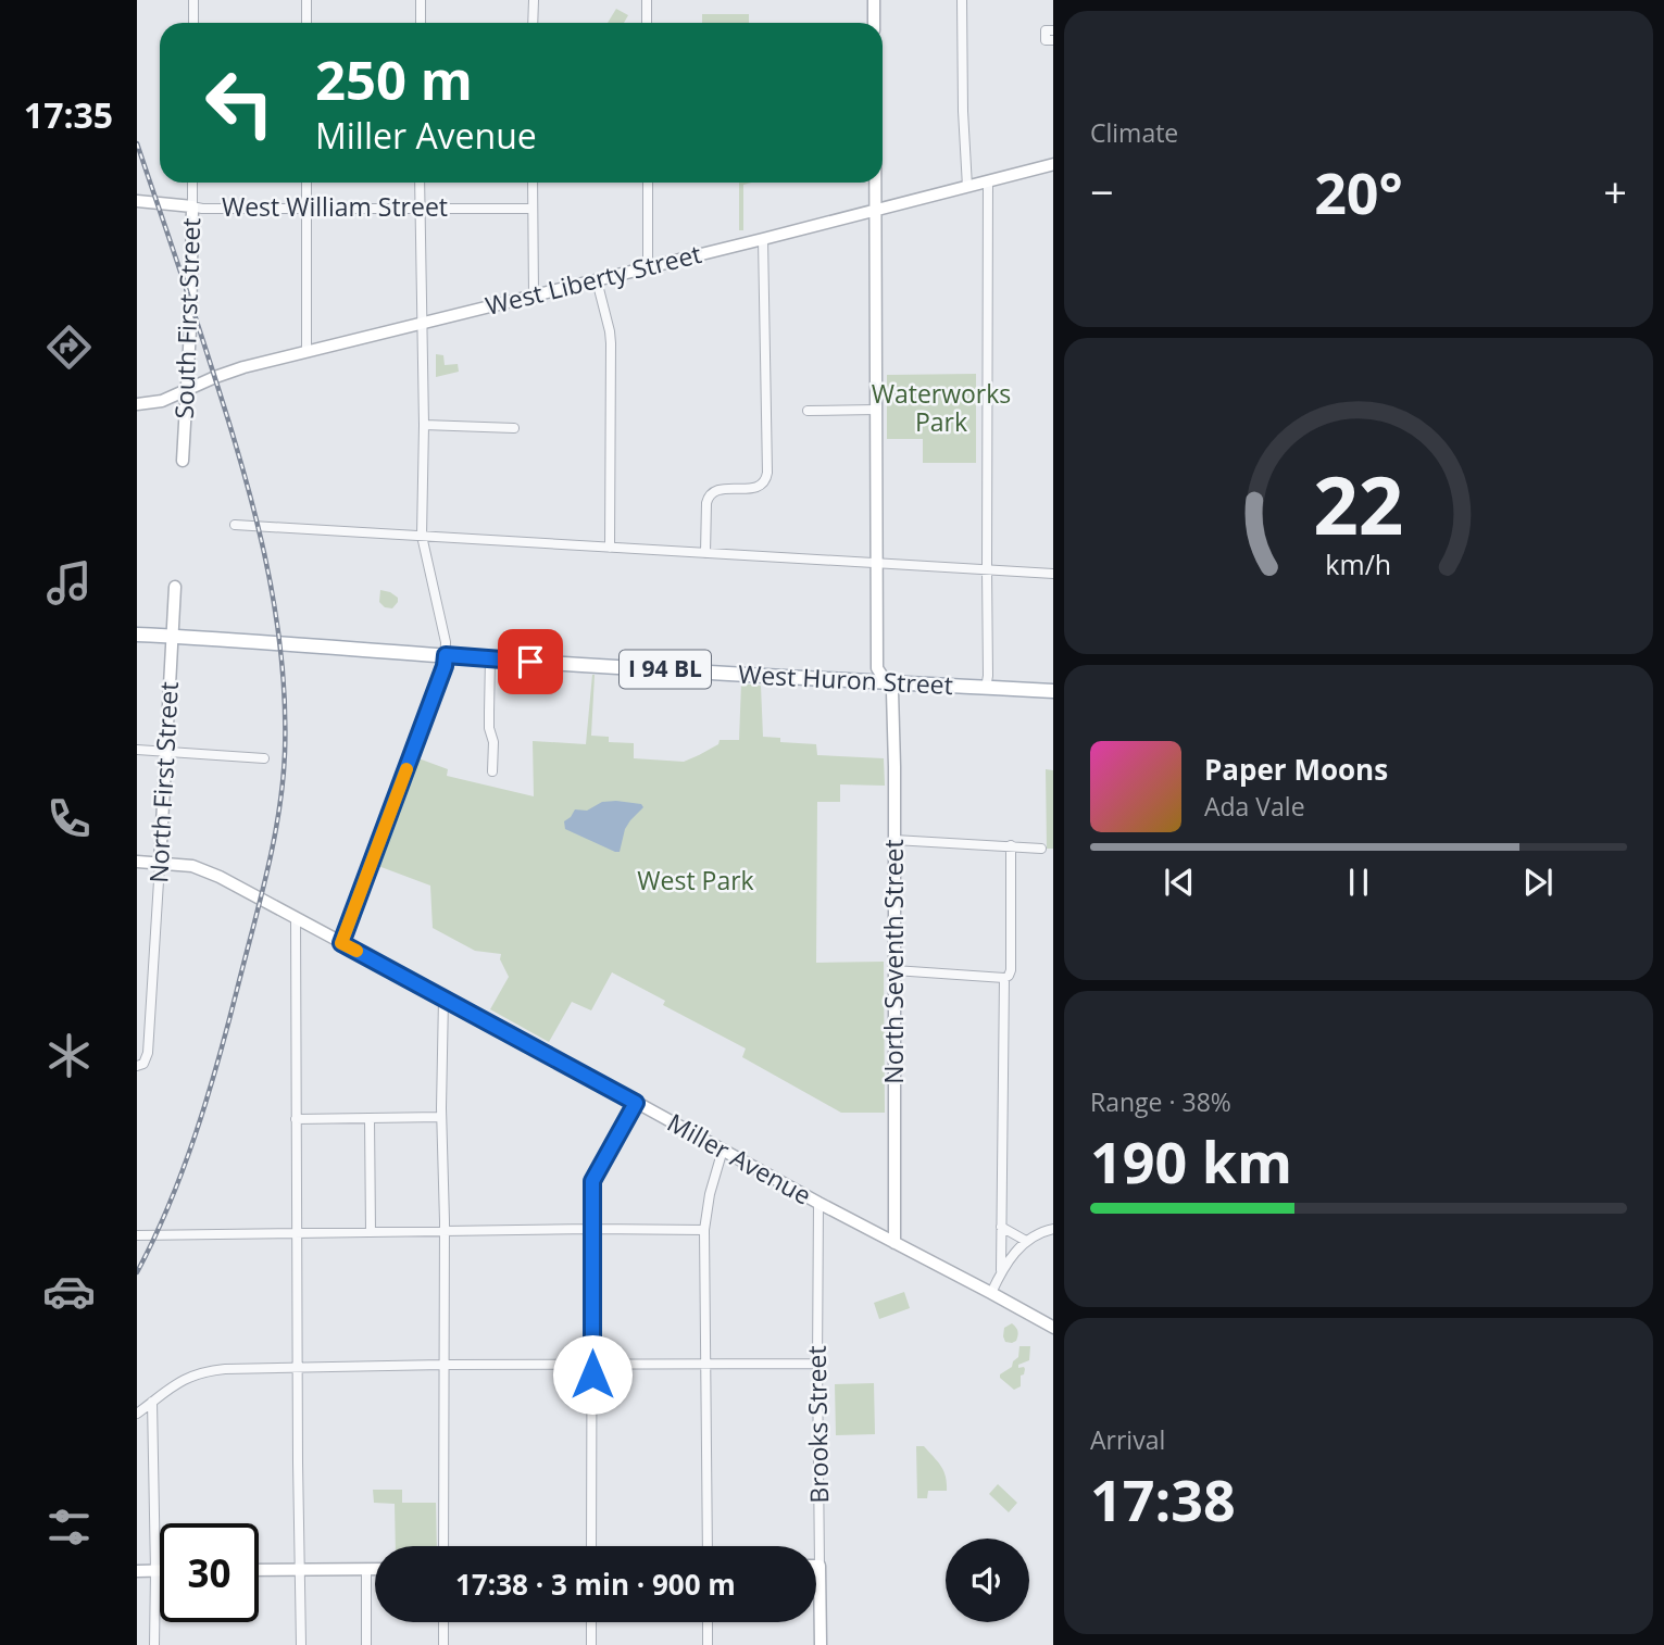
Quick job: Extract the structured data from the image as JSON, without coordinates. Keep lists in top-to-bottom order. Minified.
{"streets":{"main road":["I 94 BL","West Huron Street"],"street":["West William Street","West Liberty Street","South First Street","North First Street","North Seventh Street","Miller Avenue","Brooks Street"]},"crossings":[["West William Street","South First Street"],["West Liberty Street","South First Street"],["West Liberty Street","North Seventh Street"],["West Huron Street","North First Street"],["West Huron Street","North Seventh Street"],["North First Street","Miller Avenue"],["North Seventh Street","Miller Avenue"],["Miller Avenue","Brooks Street"]],"parks":["Waterworks Park","West Park"],"page":{"tabs":"17:35","tile":["Climate",["Range · 38%","190 km"],["Arrival","17:38"]],"turn":["250 m","Miller Avenue"],"heat":["−","20°","+"],"song":["Paper Moons","Ada Vale"],"limit":"30","trip":"17:38 · 3 min · 900 m","gauge":["22","km/h"]}}
